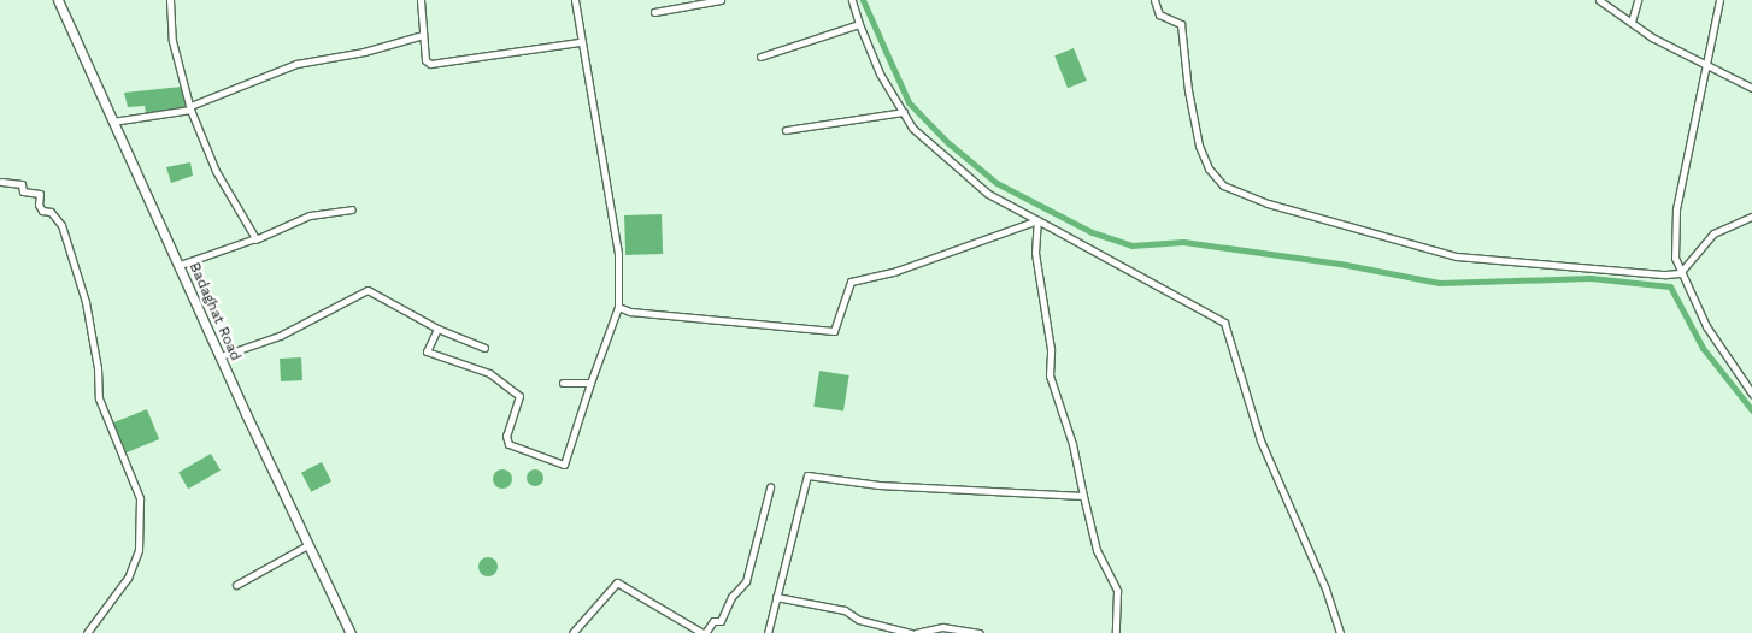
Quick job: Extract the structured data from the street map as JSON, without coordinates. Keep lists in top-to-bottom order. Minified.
{"streets":{"main road":["Badaghat Road"]}}
